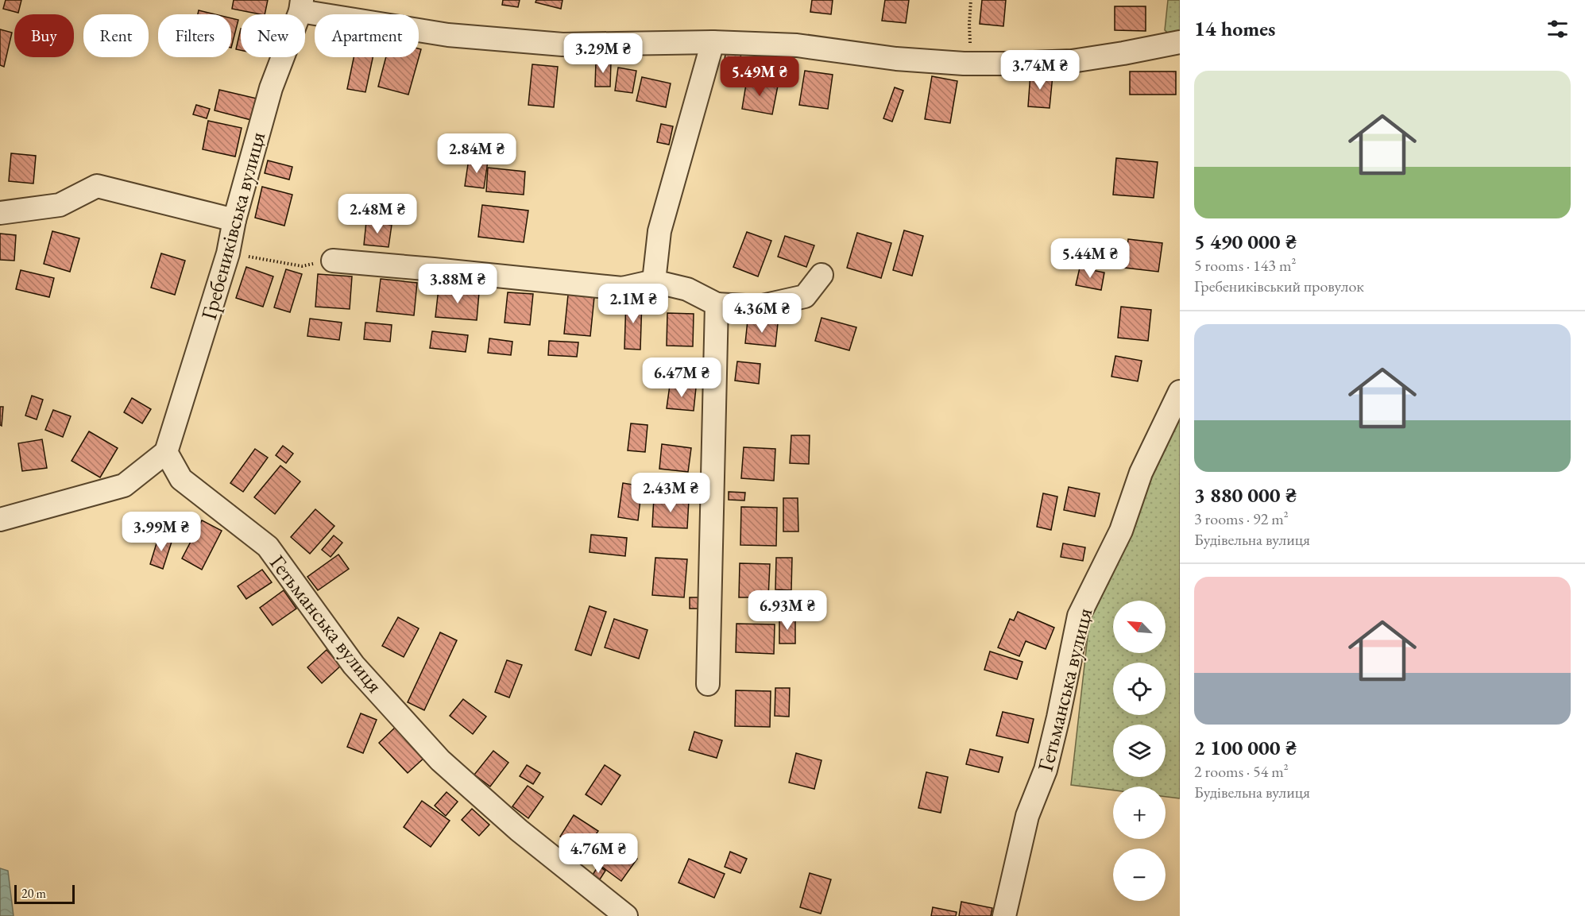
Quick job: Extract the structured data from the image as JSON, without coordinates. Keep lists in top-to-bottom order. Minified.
{"streets":{"street":["Гребениківська вулиця","Гетьманська вулиця"]},"crossings":[["Гребениківська вулиця","Гетьманська вулиця"]],"scale_bar":"20 m","north":"top left","page":{"heading":"14 homes","chip":["Buy","Rent","Filters","New","Apartment"],"price":["3.29M ₴","3.74M ₴","5.49M ₴","2.84M ₴","2.48M ₴","5.44M ₴","3.88M ₴","2.1M ₴","4.36M ₴","6.47M ₴","2.43M ₴","3.99M ₴","6.93M ₴","4.76M ₴"],"list":[{"name":"5 490 000 ₴","note":"5 rooms · 143 m² · Гребениківський провулок"},{"name":"3 880 000 ₴","note":"3 rooms · 92 m² · Будівельна вулиця"},{"name":"2 100 000 ₴","note":"2 rooms · 54 m² · Будівельна вулиця"}],"map_buttons":["+","−"],"scale":"20 m"}}
